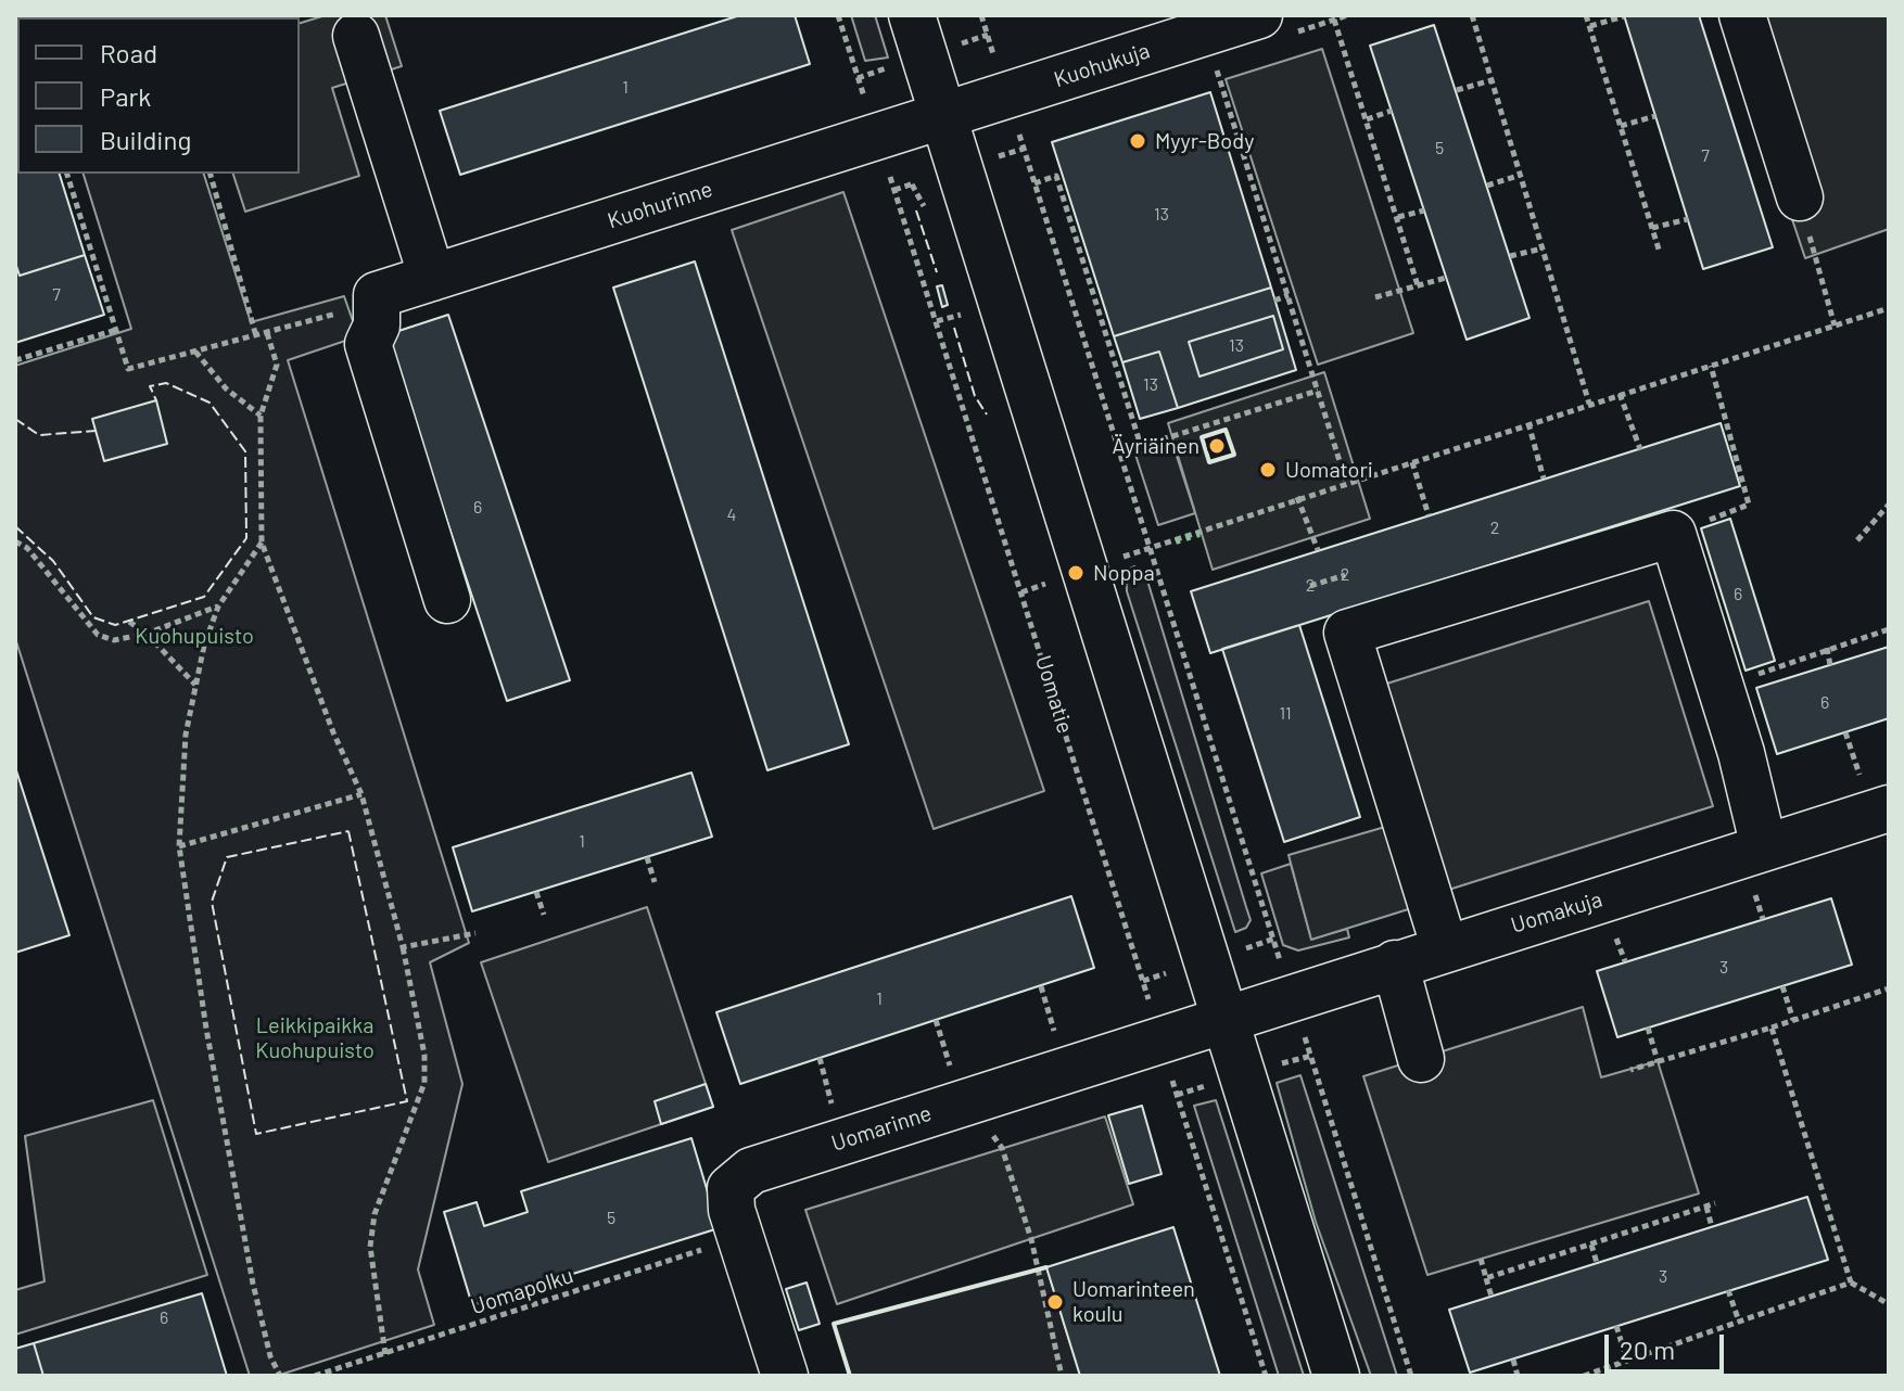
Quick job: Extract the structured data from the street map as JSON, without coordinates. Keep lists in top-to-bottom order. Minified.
{"streets":{"street":["Kuohukuja","Kuohurinne","Uomakuja","Uomarinne"],"path":["Uomatie","Uomapolku"]},"crossings":[["Kuohukuja","Kuohurinne"],["Kuohurinne","Uomatie"],["Uomatie","Uomarinne"],["Uomakuja","Uomarinne"],["Uomarinne","Uomapolku"]],"parks":["Kuohupuisto","Leikkipaikka Kuohupuisto"],"places":["Myyr-Body","Äyriäinen","Uomatori","Noppa","Uomarinteen koulu"],"house_numbers":["1","5","7","13","7","13","13","6","4","2","2","2","6","6","11","1","3","1","5","3","6"],"legend":["Road","Park","Building"],"scale_bar":"20 m"}
